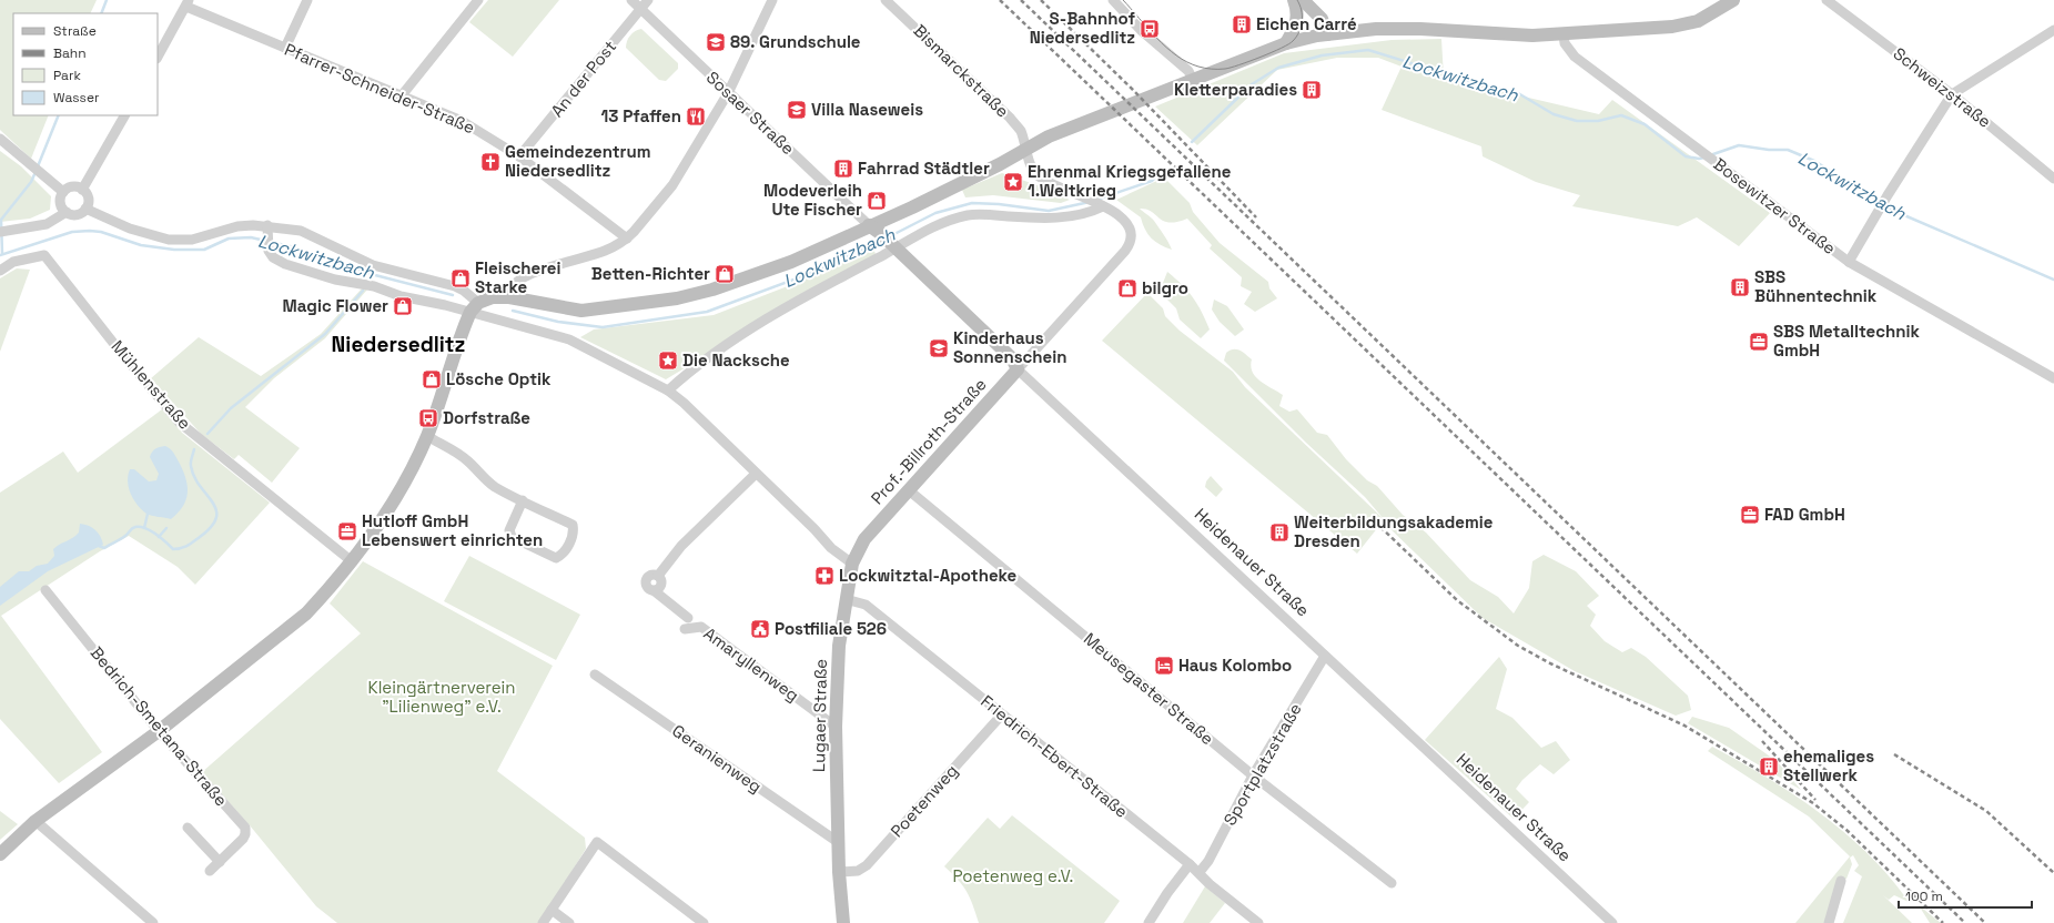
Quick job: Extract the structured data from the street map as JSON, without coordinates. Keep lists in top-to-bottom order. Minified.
{"streets":{"street":["Bismarckstraße","An der Post","Schweizstraße","Pfarrer-Schneider-Straße","Sosaer Straße","Bosewitzer Straße","Mühlenstraße","Prof.-Billroth-Straße","Heidenauer Straße","Amaryllenweg","Meusegaster Straße","Lugaer Straße","Bedrich-Smetana-Straße","Friedrich-Ebert-Straße","Geranienweg","Sportplatzstraße","Poetenweg"]},"crossings":[["Bismarckstraße","Prof.-Billroth-Straße"],["An der Post","Pfarrer-Schneider-Straße"],["An der Post","Sosaer Straße"],["Sosaer Straße","Heidenauer Straße"],["Prof.-Billroth-Straße","Heidenauer Straße"],["Prof.-Billroth-Straße","Meusegaster Straße"],["Prof.-Billroth-Straße","Lugaer Straße"],["Heidenauer Straße","Sportplatzstraße"],["Amaryllenweg","Lugaer Straße"],["Meusegaster Straße","Sportplatzstraße"],["Lugaer Straße","Friedrich-Ebert-Straße"],["Lugaer Straße","Geranienweg"],["Lugaer Straße","Poetenweg"],["Friedrich-Ebert-Straße","Sportplatzstraße"],["Friedrich-Ebert-Straße","Poetenweg"]],"districts":["Niedersedlitz"],"water":["Lockwitzbach"],"parks":["Kleingärtnerverein \"Lilienweg\" e.V.","Poetenweg e.V."],"places":{"building":["Eichen Carré","Kletterparadies","Fahrrad Städtler","SBS Bühnentechnik","Weiterbildungsakademie Dresden","ehemaliges Stellwerk"],"bus stop":["S-Bahnhof Niedersedlitz","Dorfstraße"],"school or university":["89. Grundschule","Villa Naseweis","Kinderhaus Sonnenschein"],"restaurant":["13 Pfaffen"],"church":["Gemeindezentrum Niedersedlitz"],"place":["Ehrenmal Kriegsgefallene 1.Weltkrieg","Die Nacksche"],"shop":["Modeverleih Ute Fischer","Betten-Richter","Fleischerei Starke","bilgro","Magic Flower","Lösche Optik"],"office":["SBS Metalltechnik GmbH","FAD GmbH","Hutloff GmbH Lebenswert einrichten"],"pharmacy":["Lockwitztal-Apotheke"],"public building":["Postfiliale 526"],"hotel":["Haus Kolombo"]},"legend":["Straße","Bahn","Park","Wasser"],"scale_bar":"100 m"}
